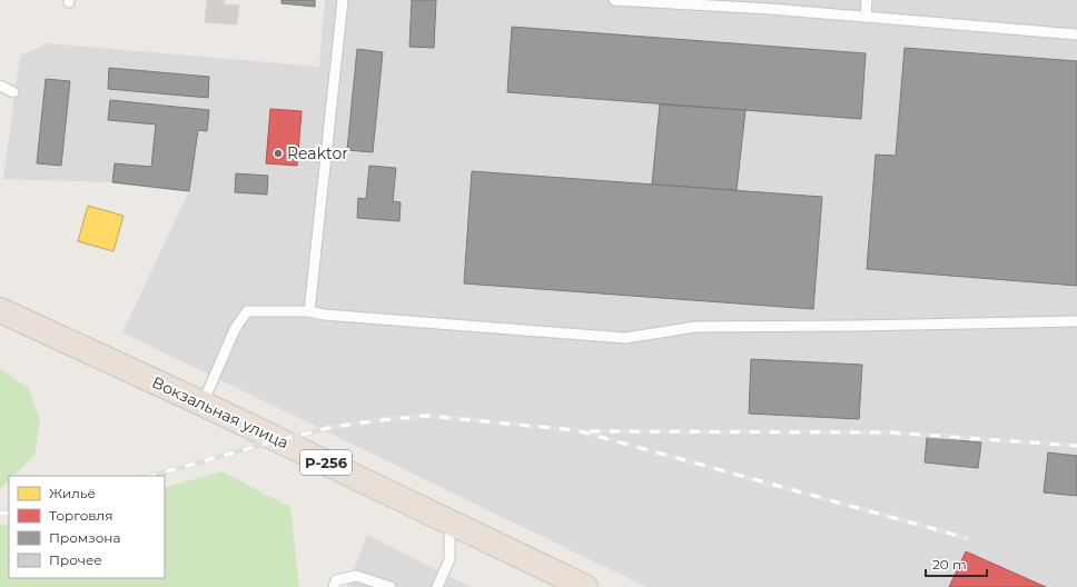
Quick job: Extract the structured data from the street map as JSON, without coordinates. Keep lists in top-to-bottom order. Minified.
{"streets":{"highway":["Вокзальная улица","Р-256"]},"places":["Reaktor"],"legend":["Жильё","Торговля","Промзона","Прочее"],"scale_bar":"20 m"}
